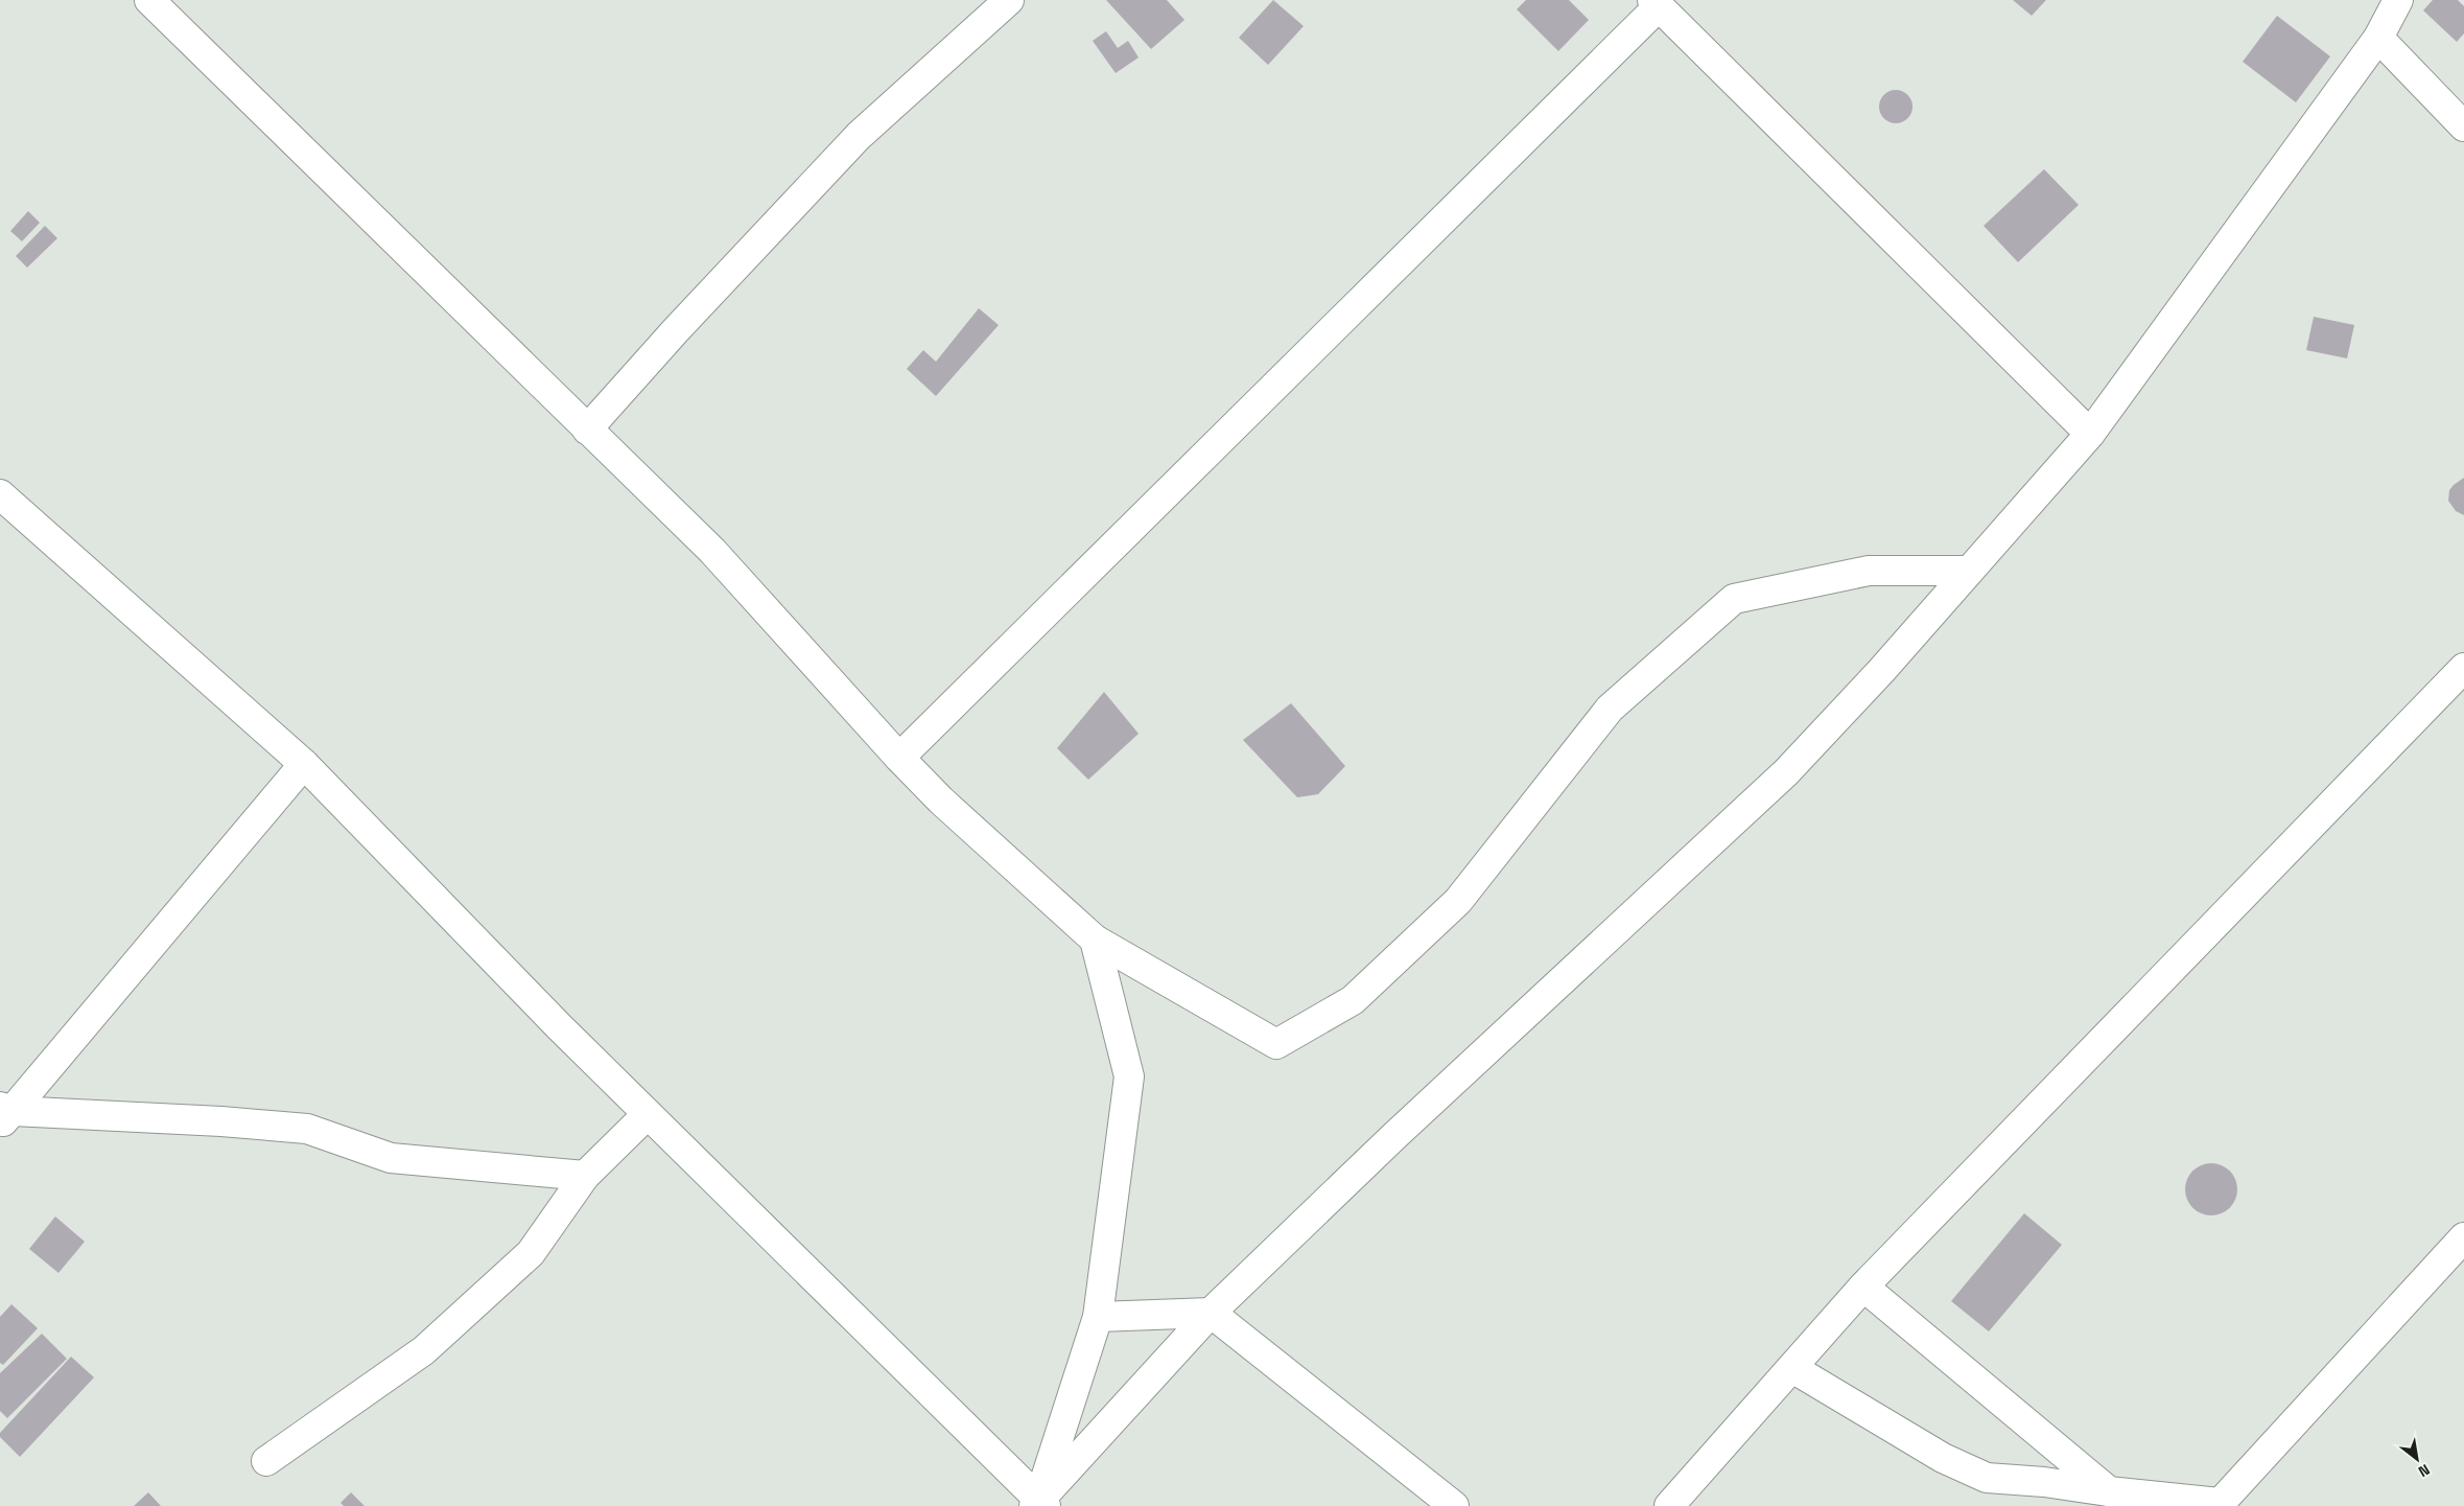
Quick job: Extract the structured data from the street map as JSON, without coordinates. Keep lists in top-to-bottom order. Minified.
{"north":"bottom right"}
